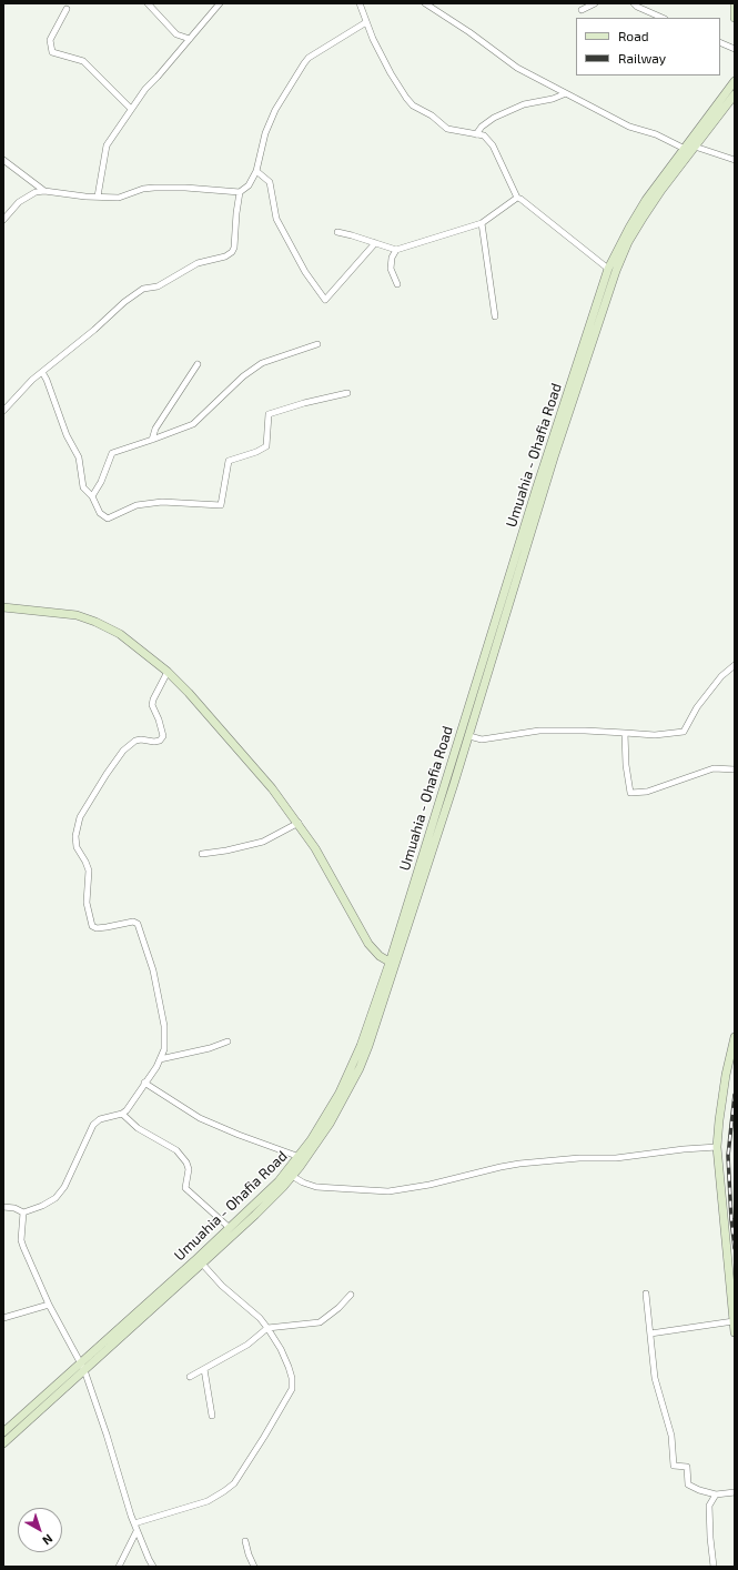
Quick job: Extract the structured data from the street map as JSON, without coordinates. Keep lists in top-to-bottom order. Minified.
{"streets":{"main road":["Umuahia - Ohafia Road"]},"legend":["Road","Railway"],"north":"bottom right"}
